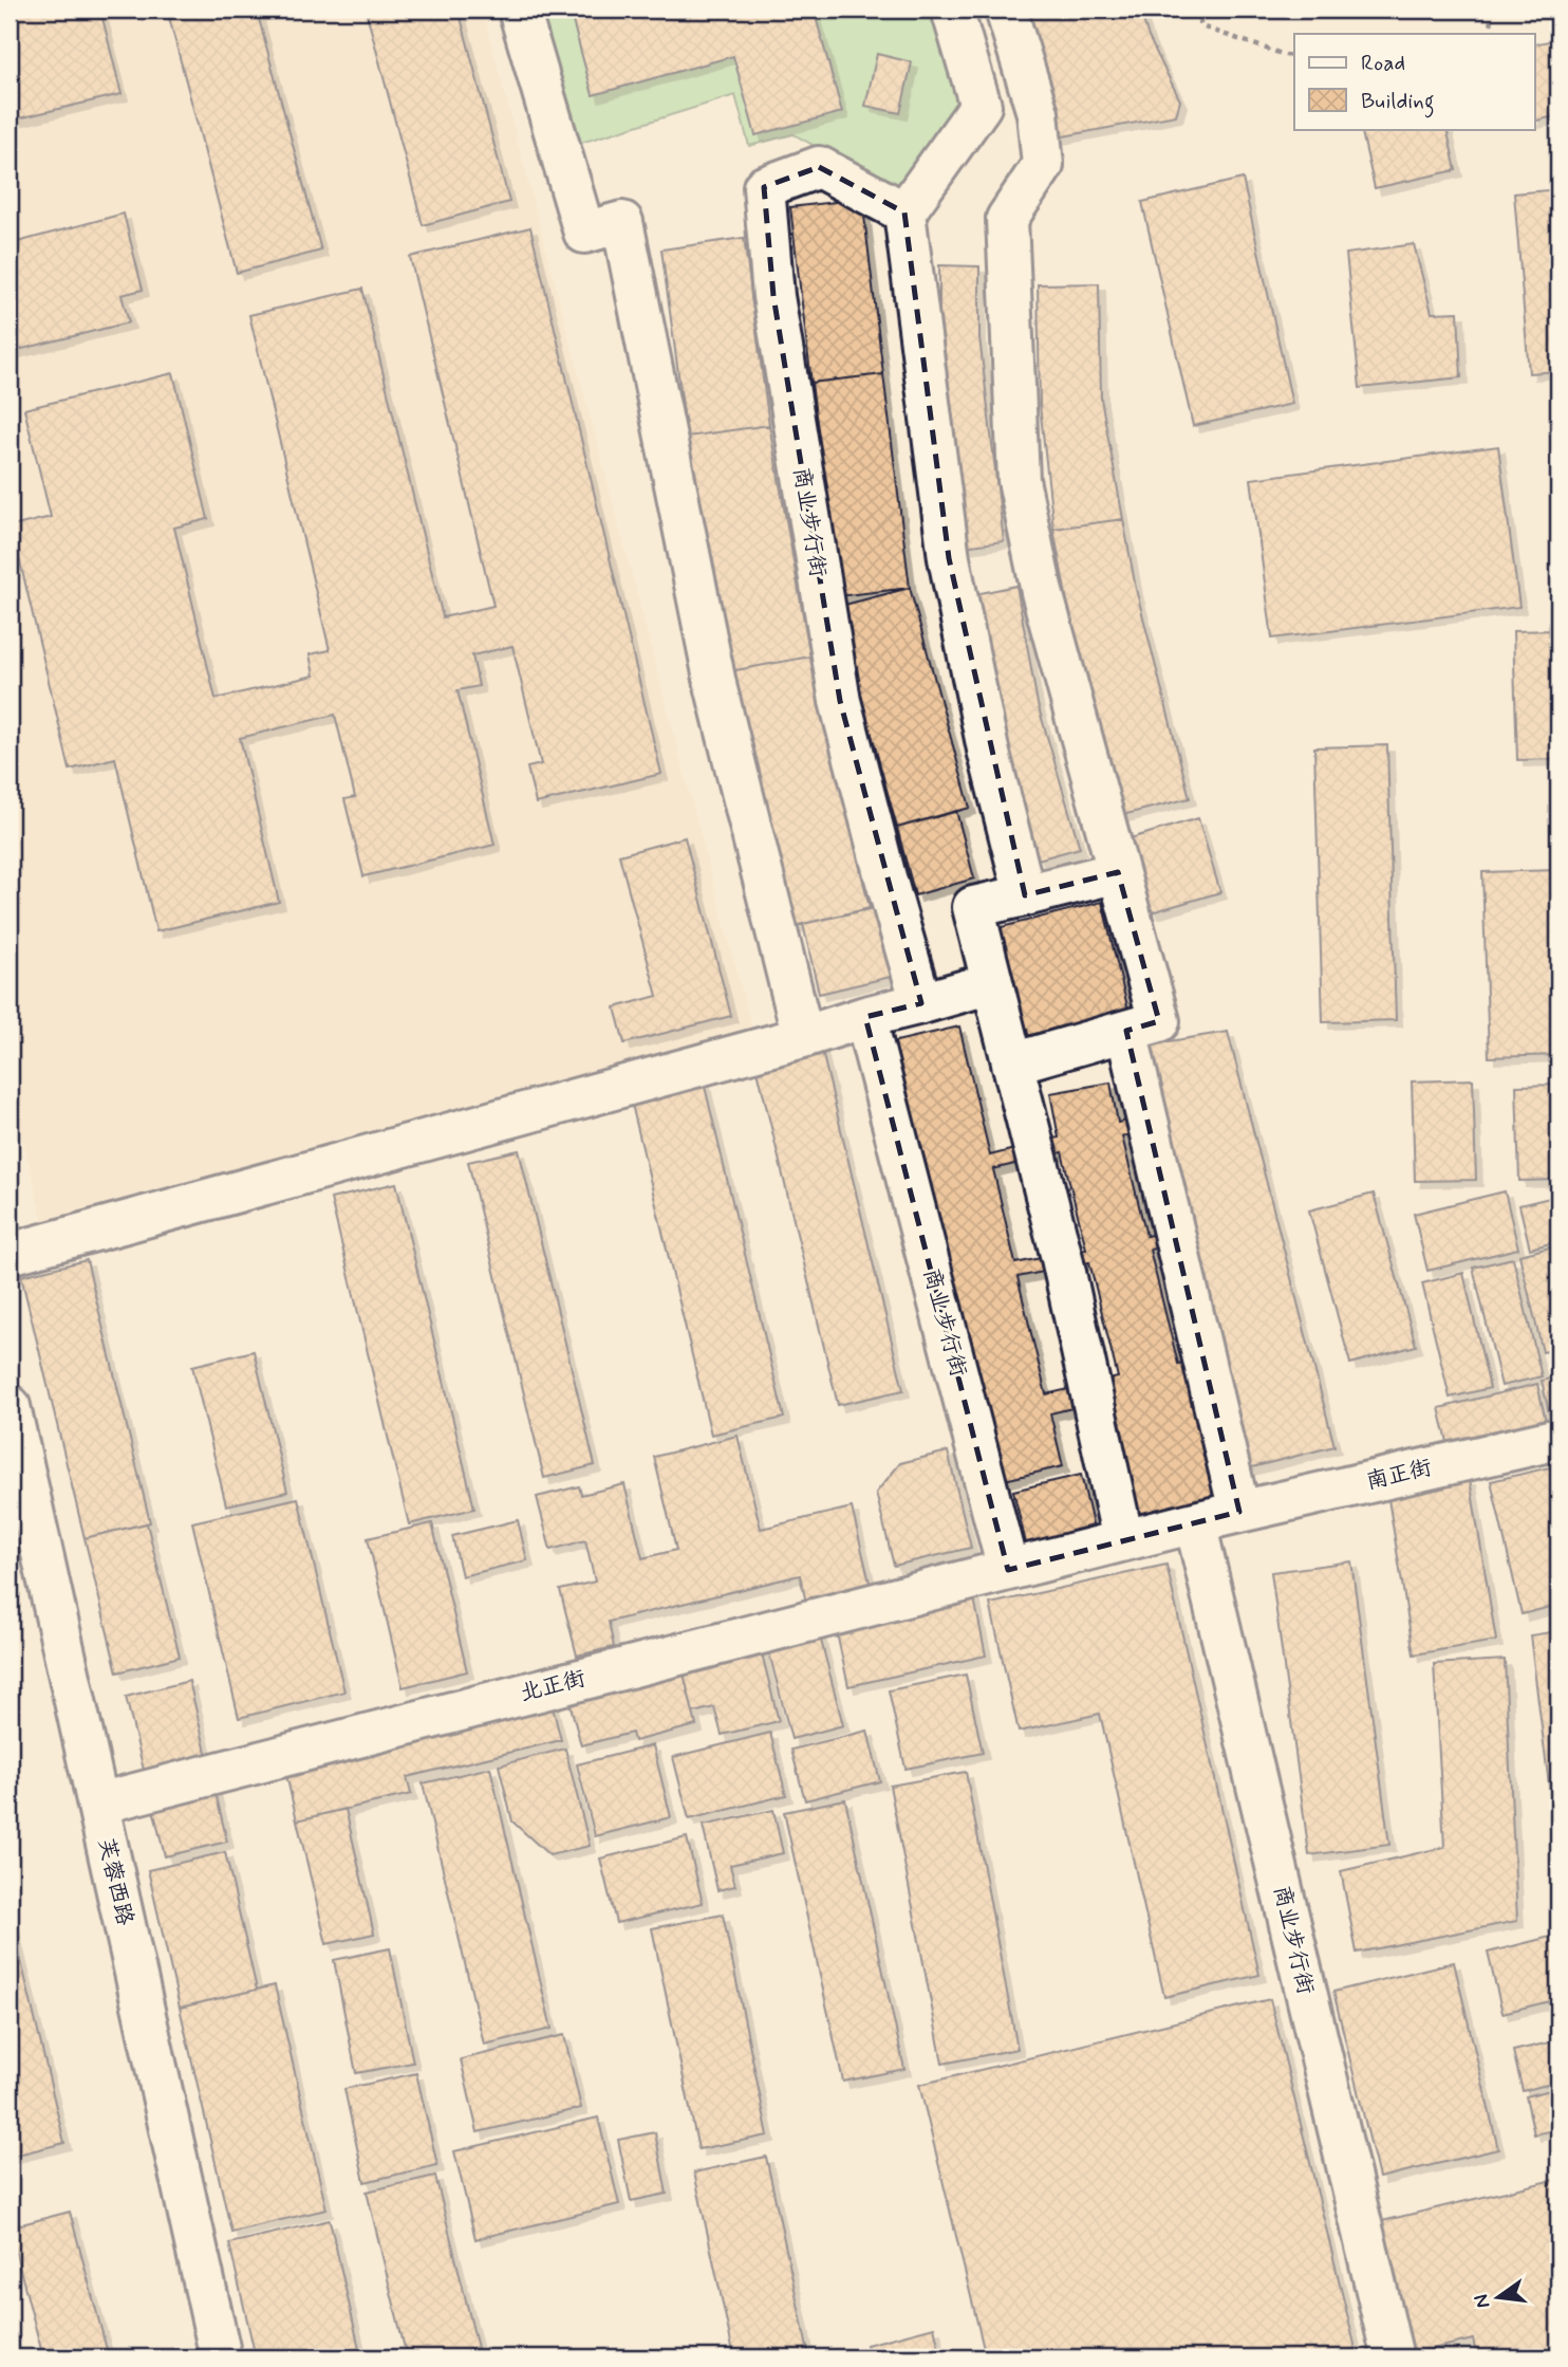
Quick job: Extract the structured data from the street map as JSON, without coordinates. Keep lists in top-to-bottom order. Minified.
{"streets":{"street":["商业步行街","南正街","北正街","芙蓉西路"]},"crossings":[["商业步行街","北正街"],["北正街","芙蓉西路"]],"legend":["Road","Building"],"north":"left"}
